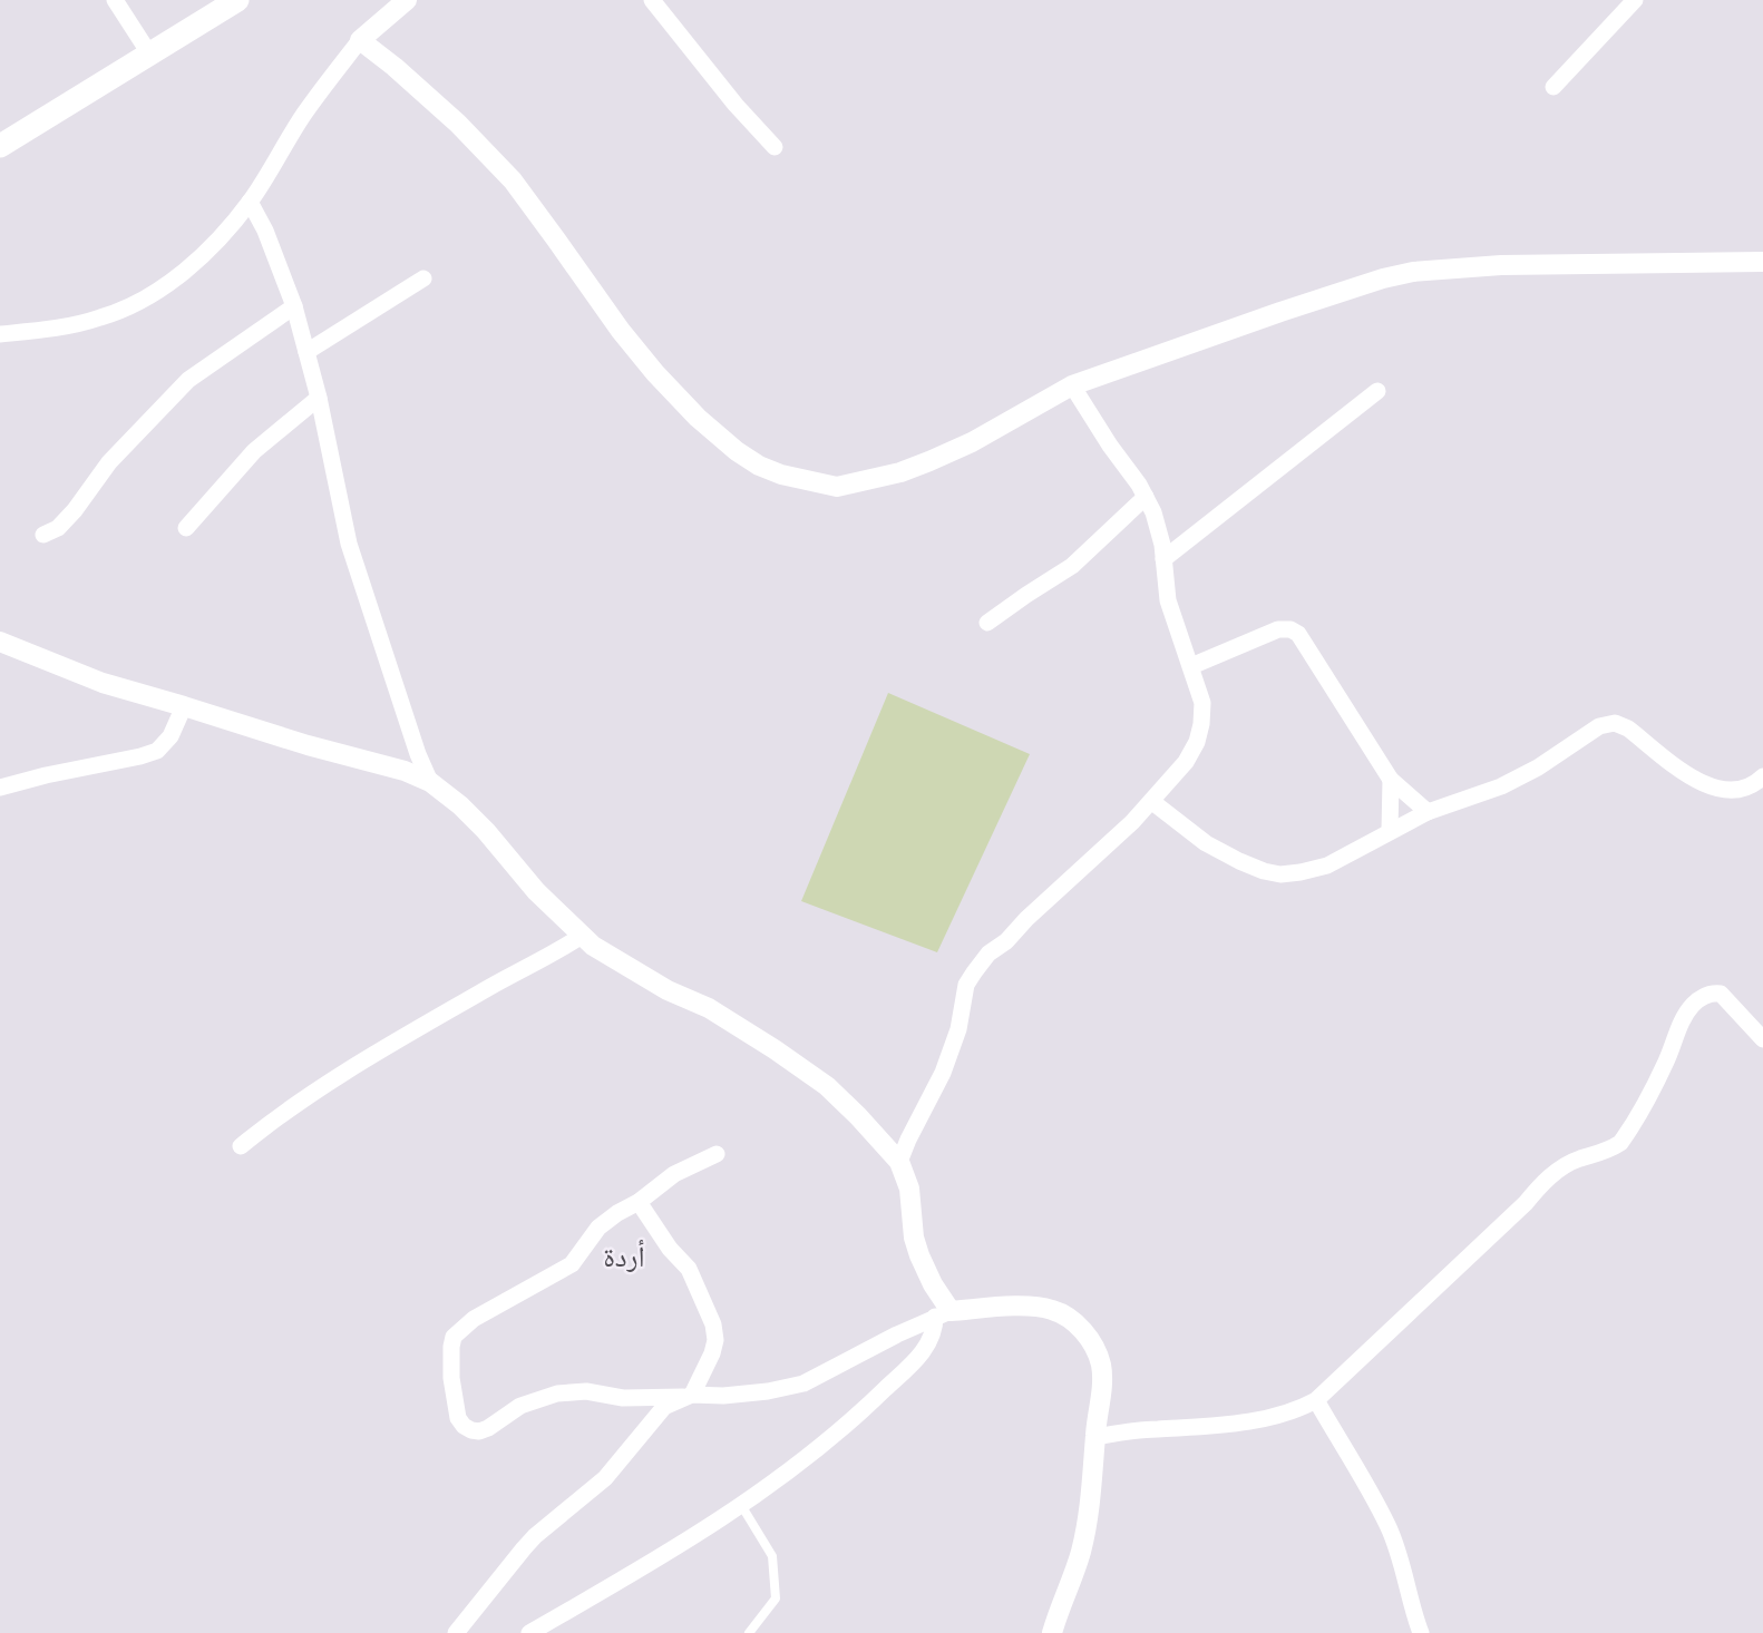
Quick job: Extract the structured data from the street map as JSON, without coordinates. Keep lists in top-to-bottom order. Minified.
{"districts":["أردة"]}
